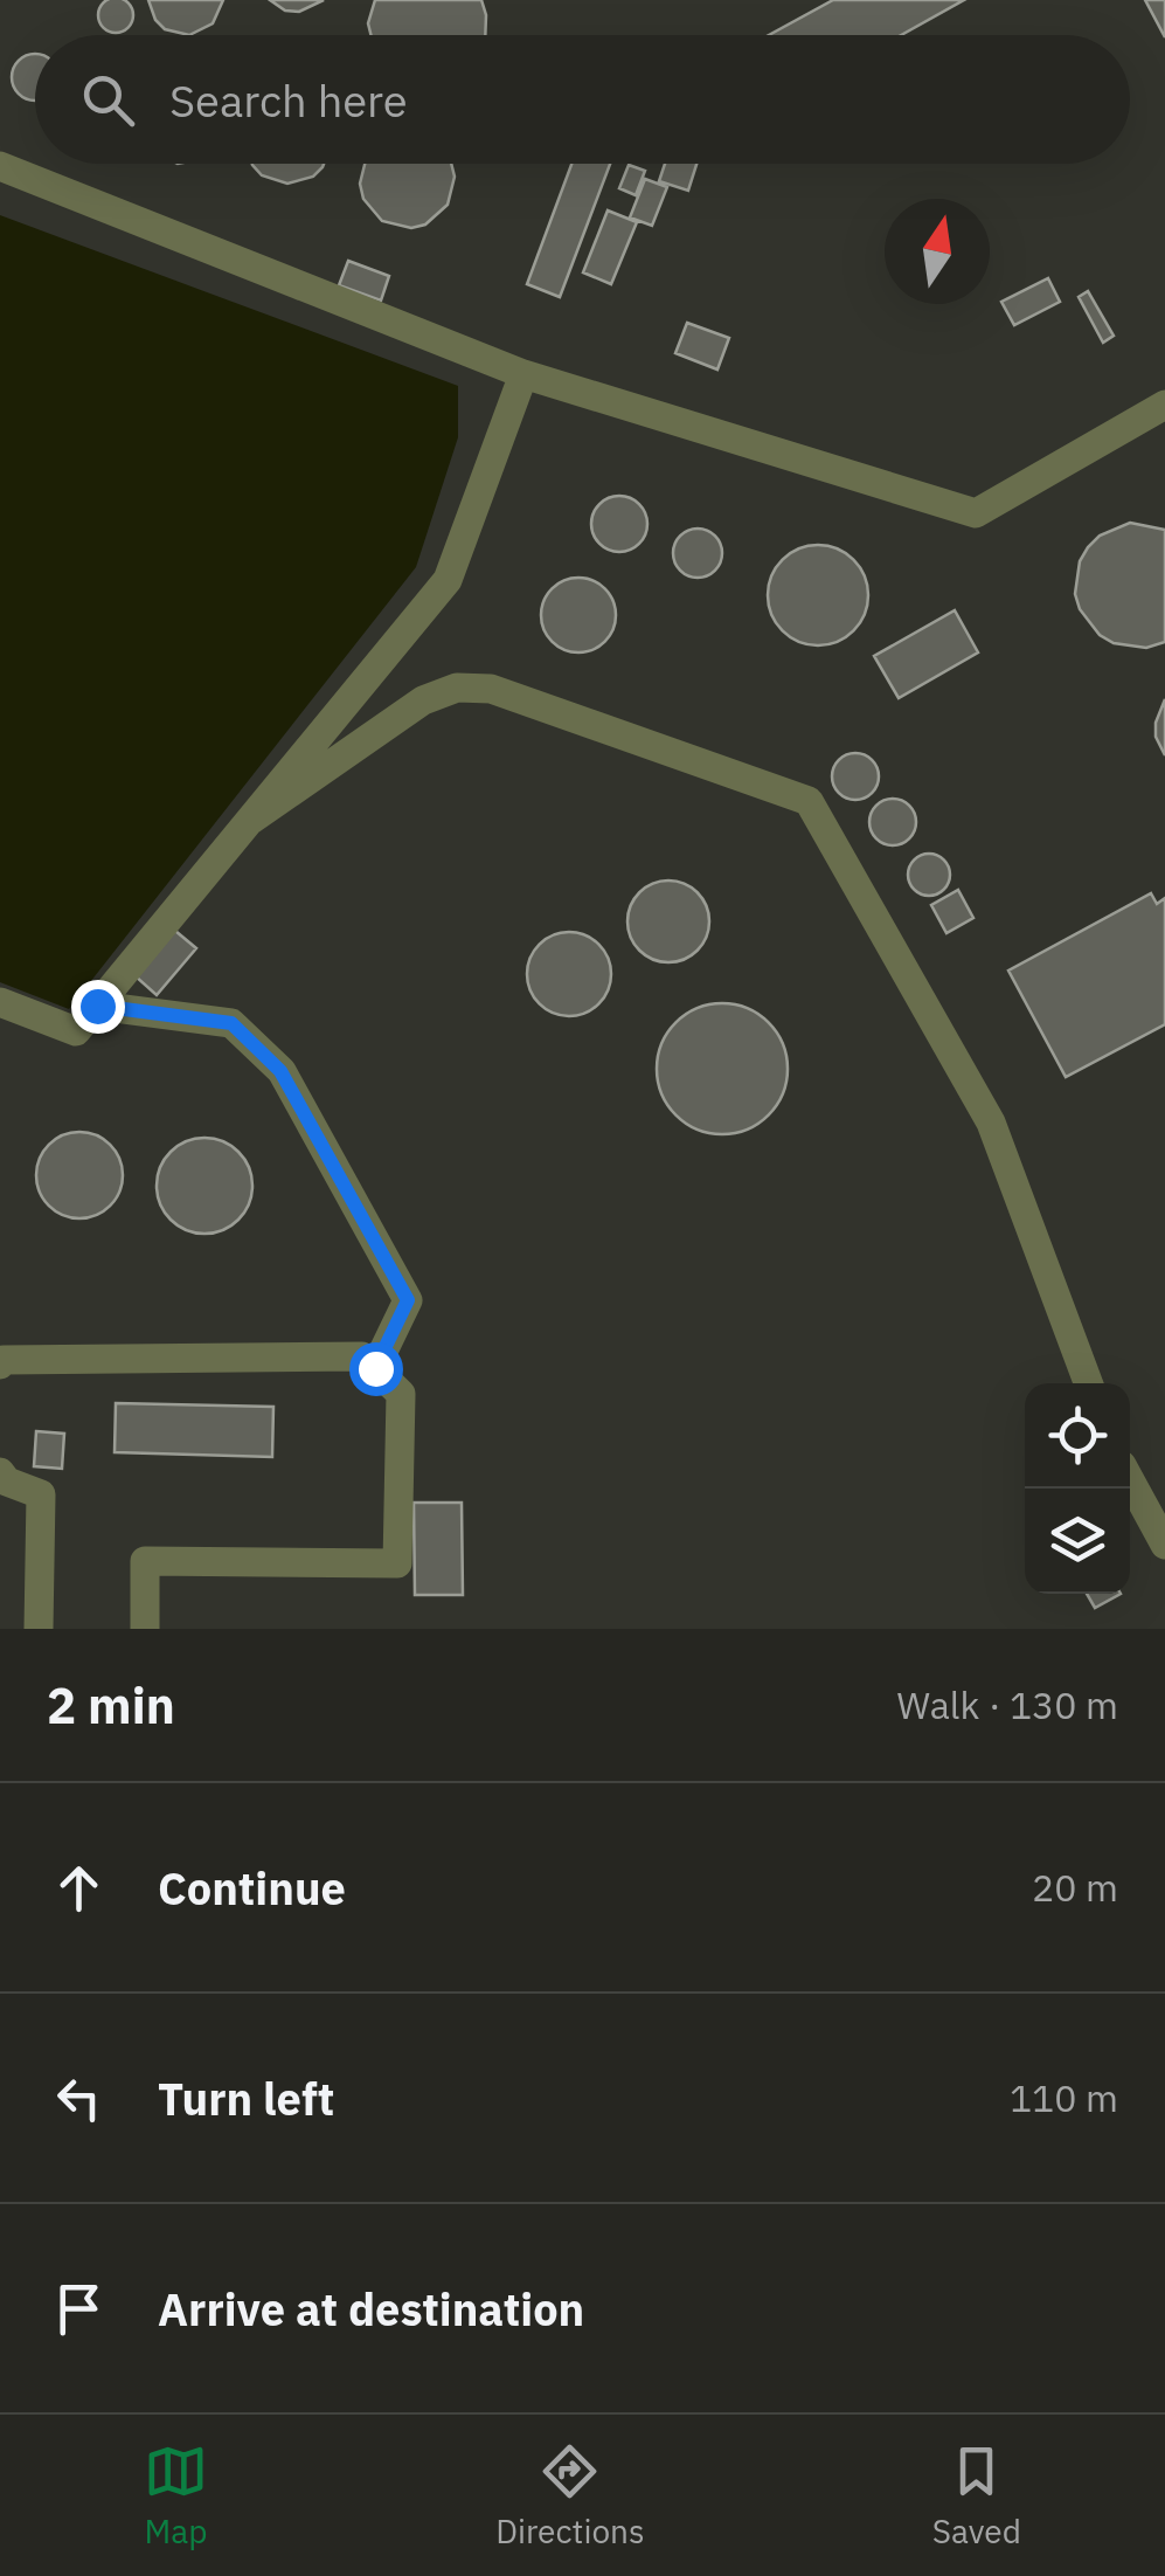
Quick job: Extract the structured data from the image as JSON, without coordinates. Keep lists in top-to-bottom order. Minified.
{"north":"top","page":{"search":"Search here","heading":["2 min","Walk · 130 m"],"list":[["Continue","20 m"],["Turn left","110 m"],"Arrive at destination"],"nav":["Map","Directions","Saved"]}}
